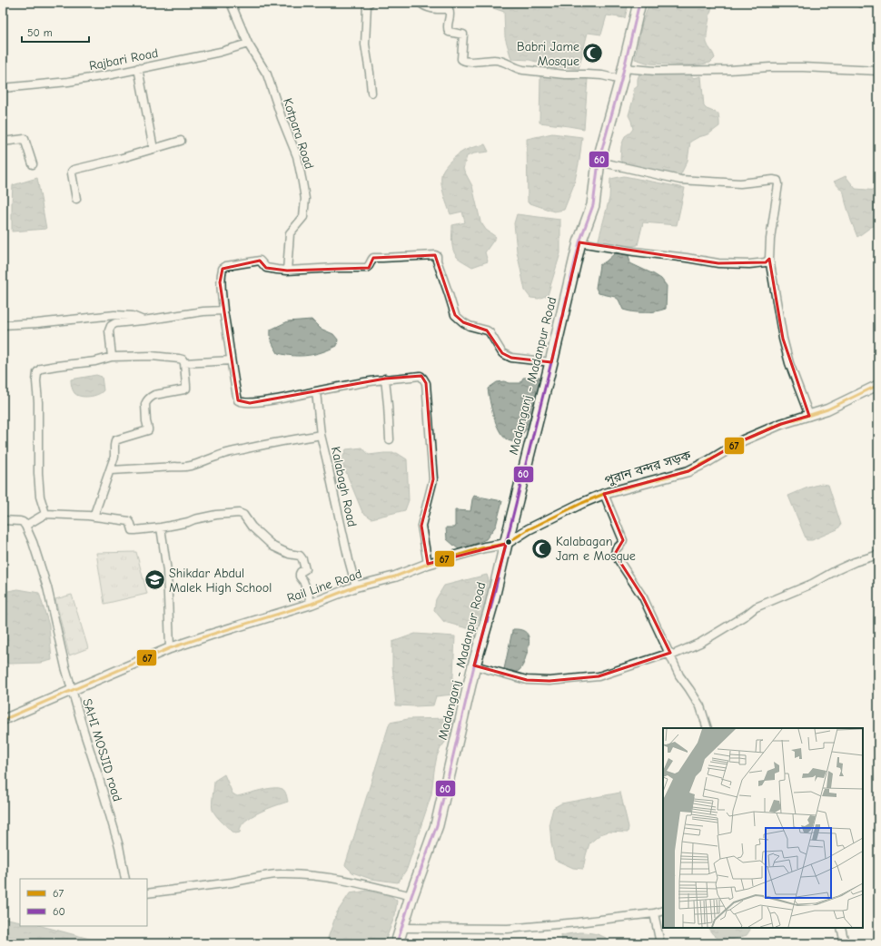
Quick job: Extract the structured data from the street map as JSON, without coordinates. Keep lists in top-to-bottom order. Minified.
{"streets":{"main road":["Madanganj - Madanpur Road"],"street":["Rajbari Road","Kotpara Road","পুরান বন্দর সড়ক","Kalabagh Road","Rail Line Road","SAHI MOSJID road"]},"crossings":[["Rajbari Road","Kotpara Road"],["Madanganj - Madanpur Road","পুরান বন্দর সড়ক"],["Madanganj - Madanpur Road","Rail Line Road"],["পুরান বন্দর সড়ক","Rail Line Road"],["Kalabagh Road","Rail Line Road"],["Rail Line Road","SAHI MOSJID road"]],"places":{"mosque":["Babri Jame Mosque","Kalabagan Jam e Mosque"],"school or university":["Shikdar Abdul Malek High School"]},"lines":["transit line 60","transit line 67"],"legend":["67","60"],"scale_bar":"50 m"}
